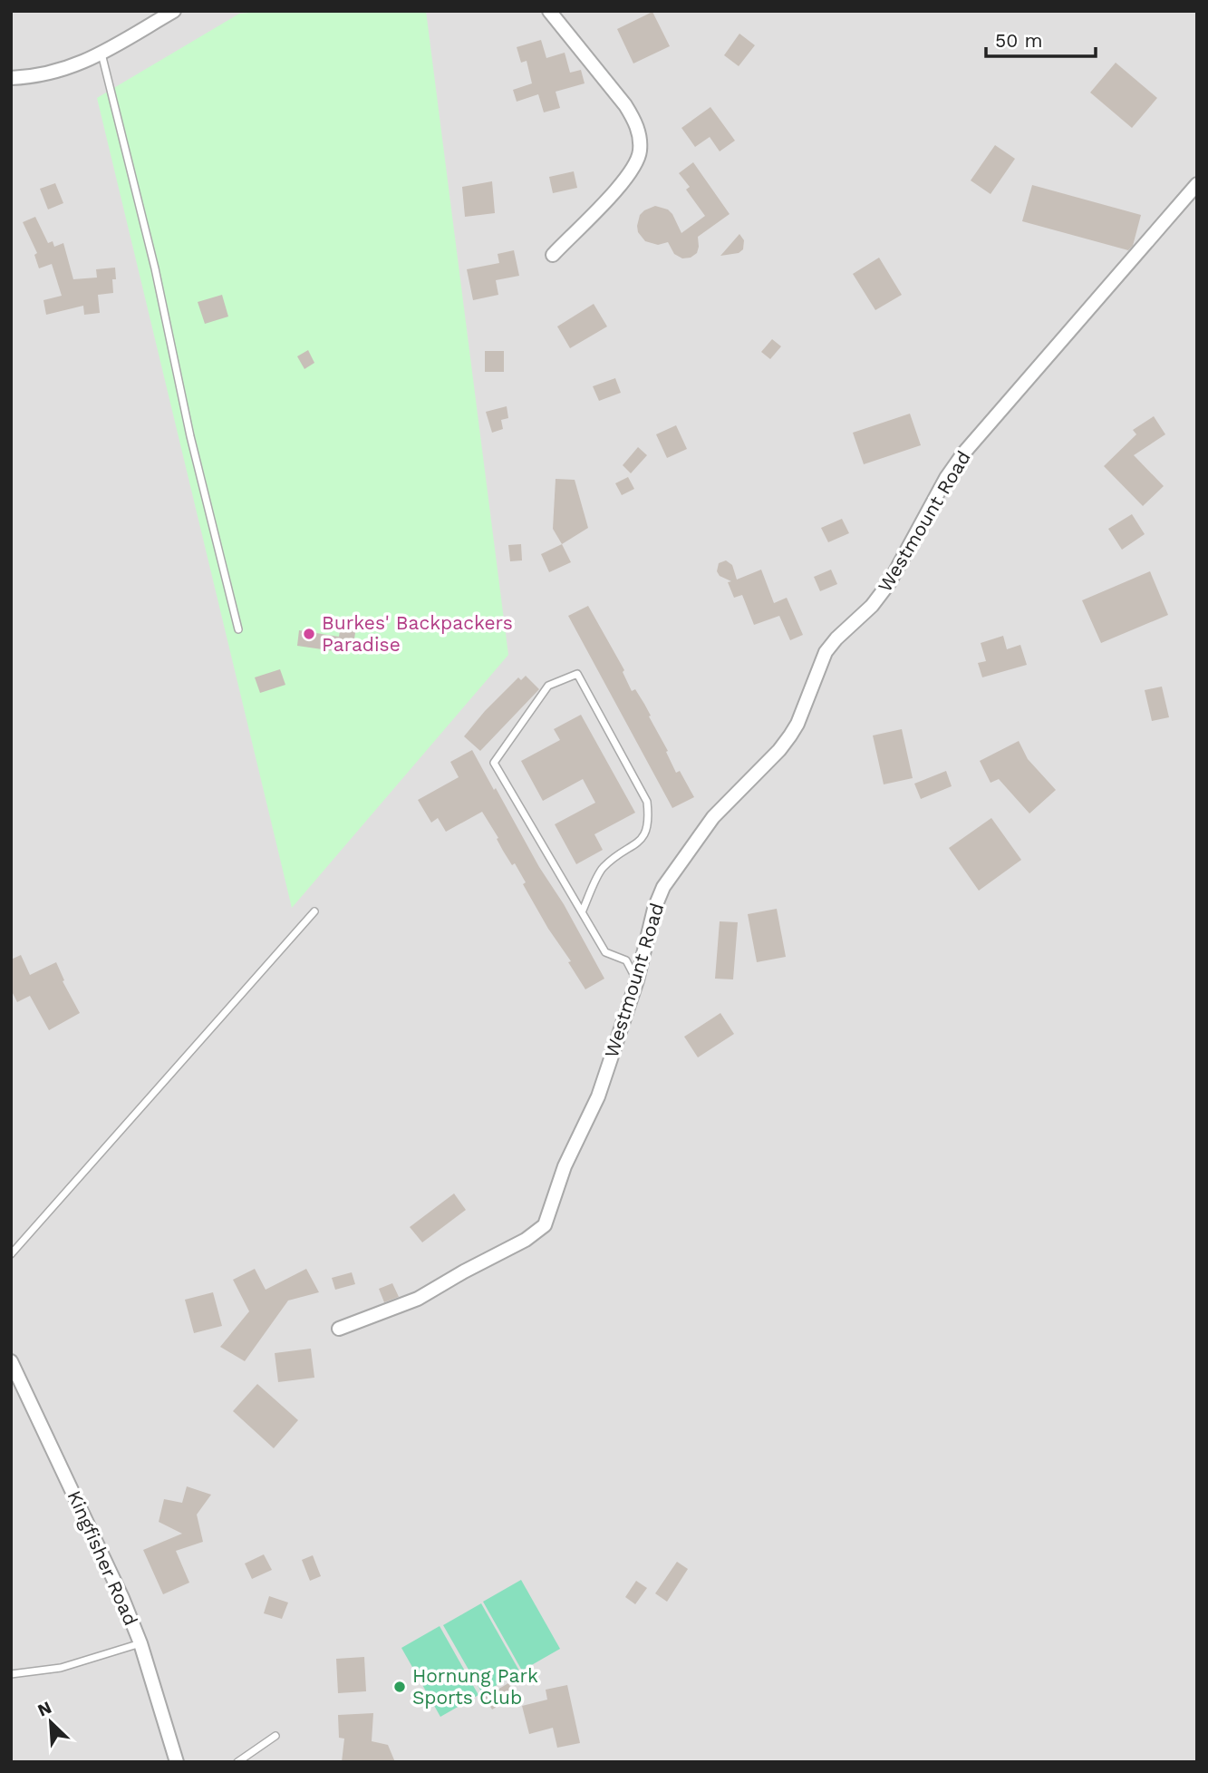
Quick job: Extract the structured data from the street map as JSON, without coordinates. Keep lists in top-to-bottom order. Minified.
{"streets":{"street":["Westmount Road","Kingfisher Road"]},"places":["Burkes' Backpackers Paradise","Hornung Park Sports Club"],"scale_bar":"50 m","north":"top left"}
